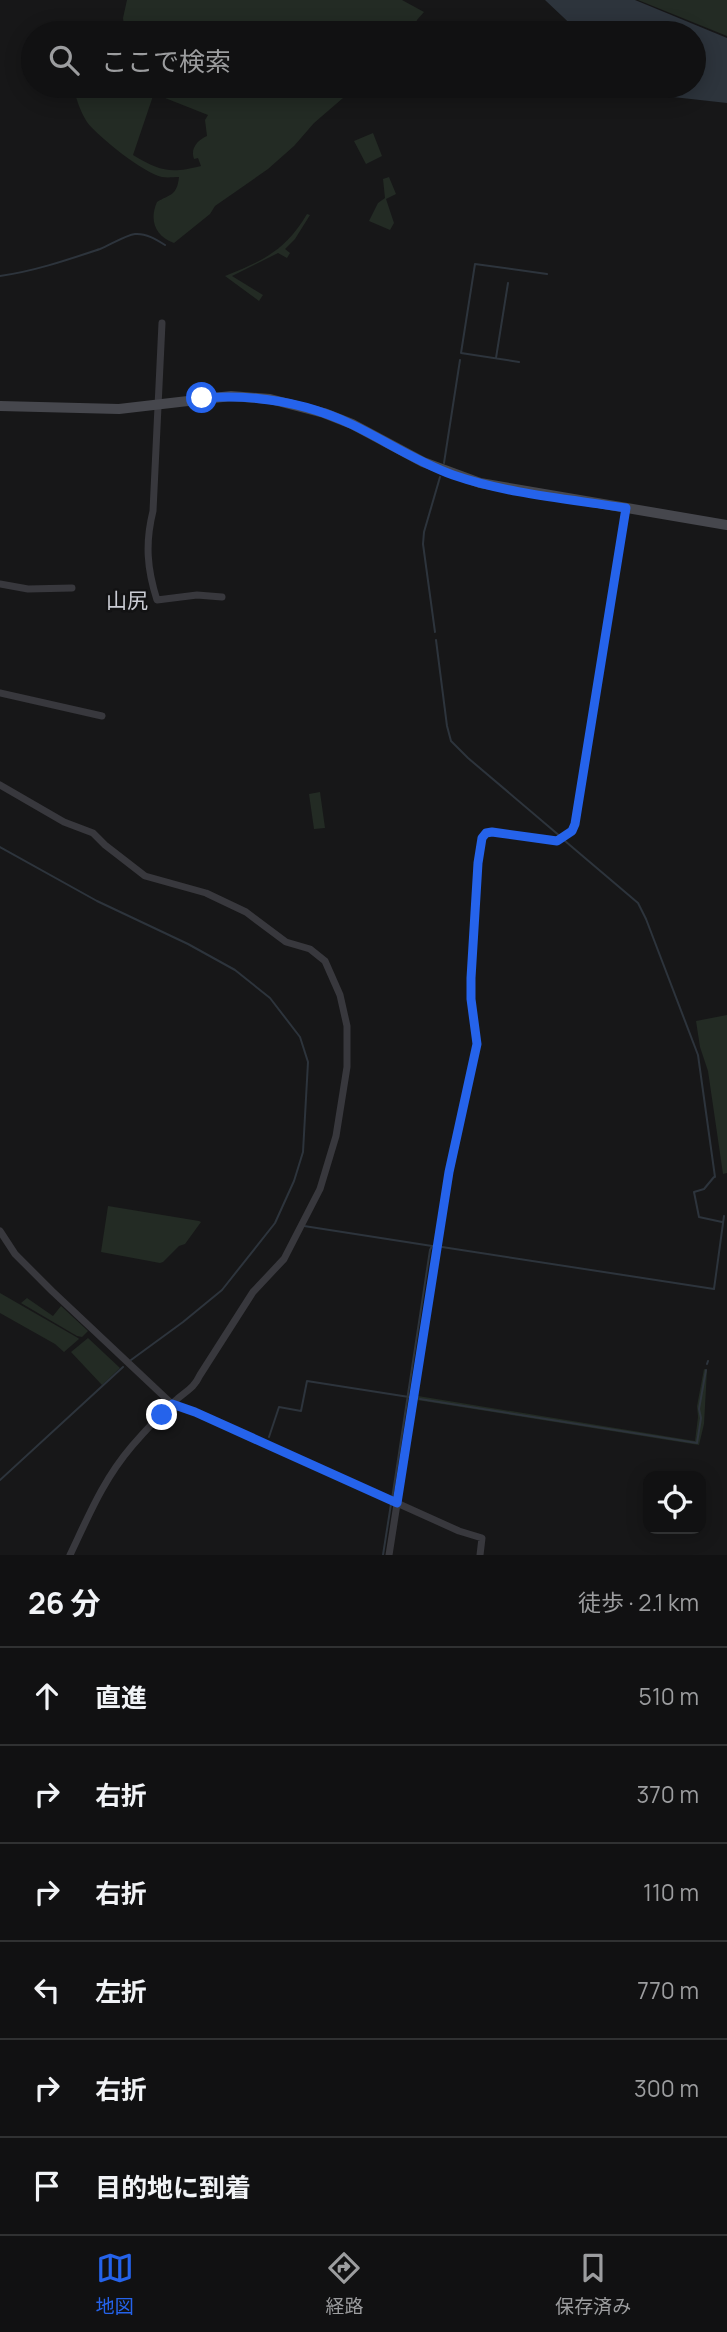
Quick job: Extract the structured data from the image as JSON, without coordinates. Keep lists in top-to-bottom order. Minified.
{"districts":["山尻"],"page":{"search":"ここで検索","heading":["26 分","徒歩 · 2.1 km"],"list":[["直進","510 m"],["右折","370 m"],["右折","110 m"],["左折","770 m"],["右折","300 m"],"目的地に到着"],"nav":["地図","経路","保存済み"]}}
